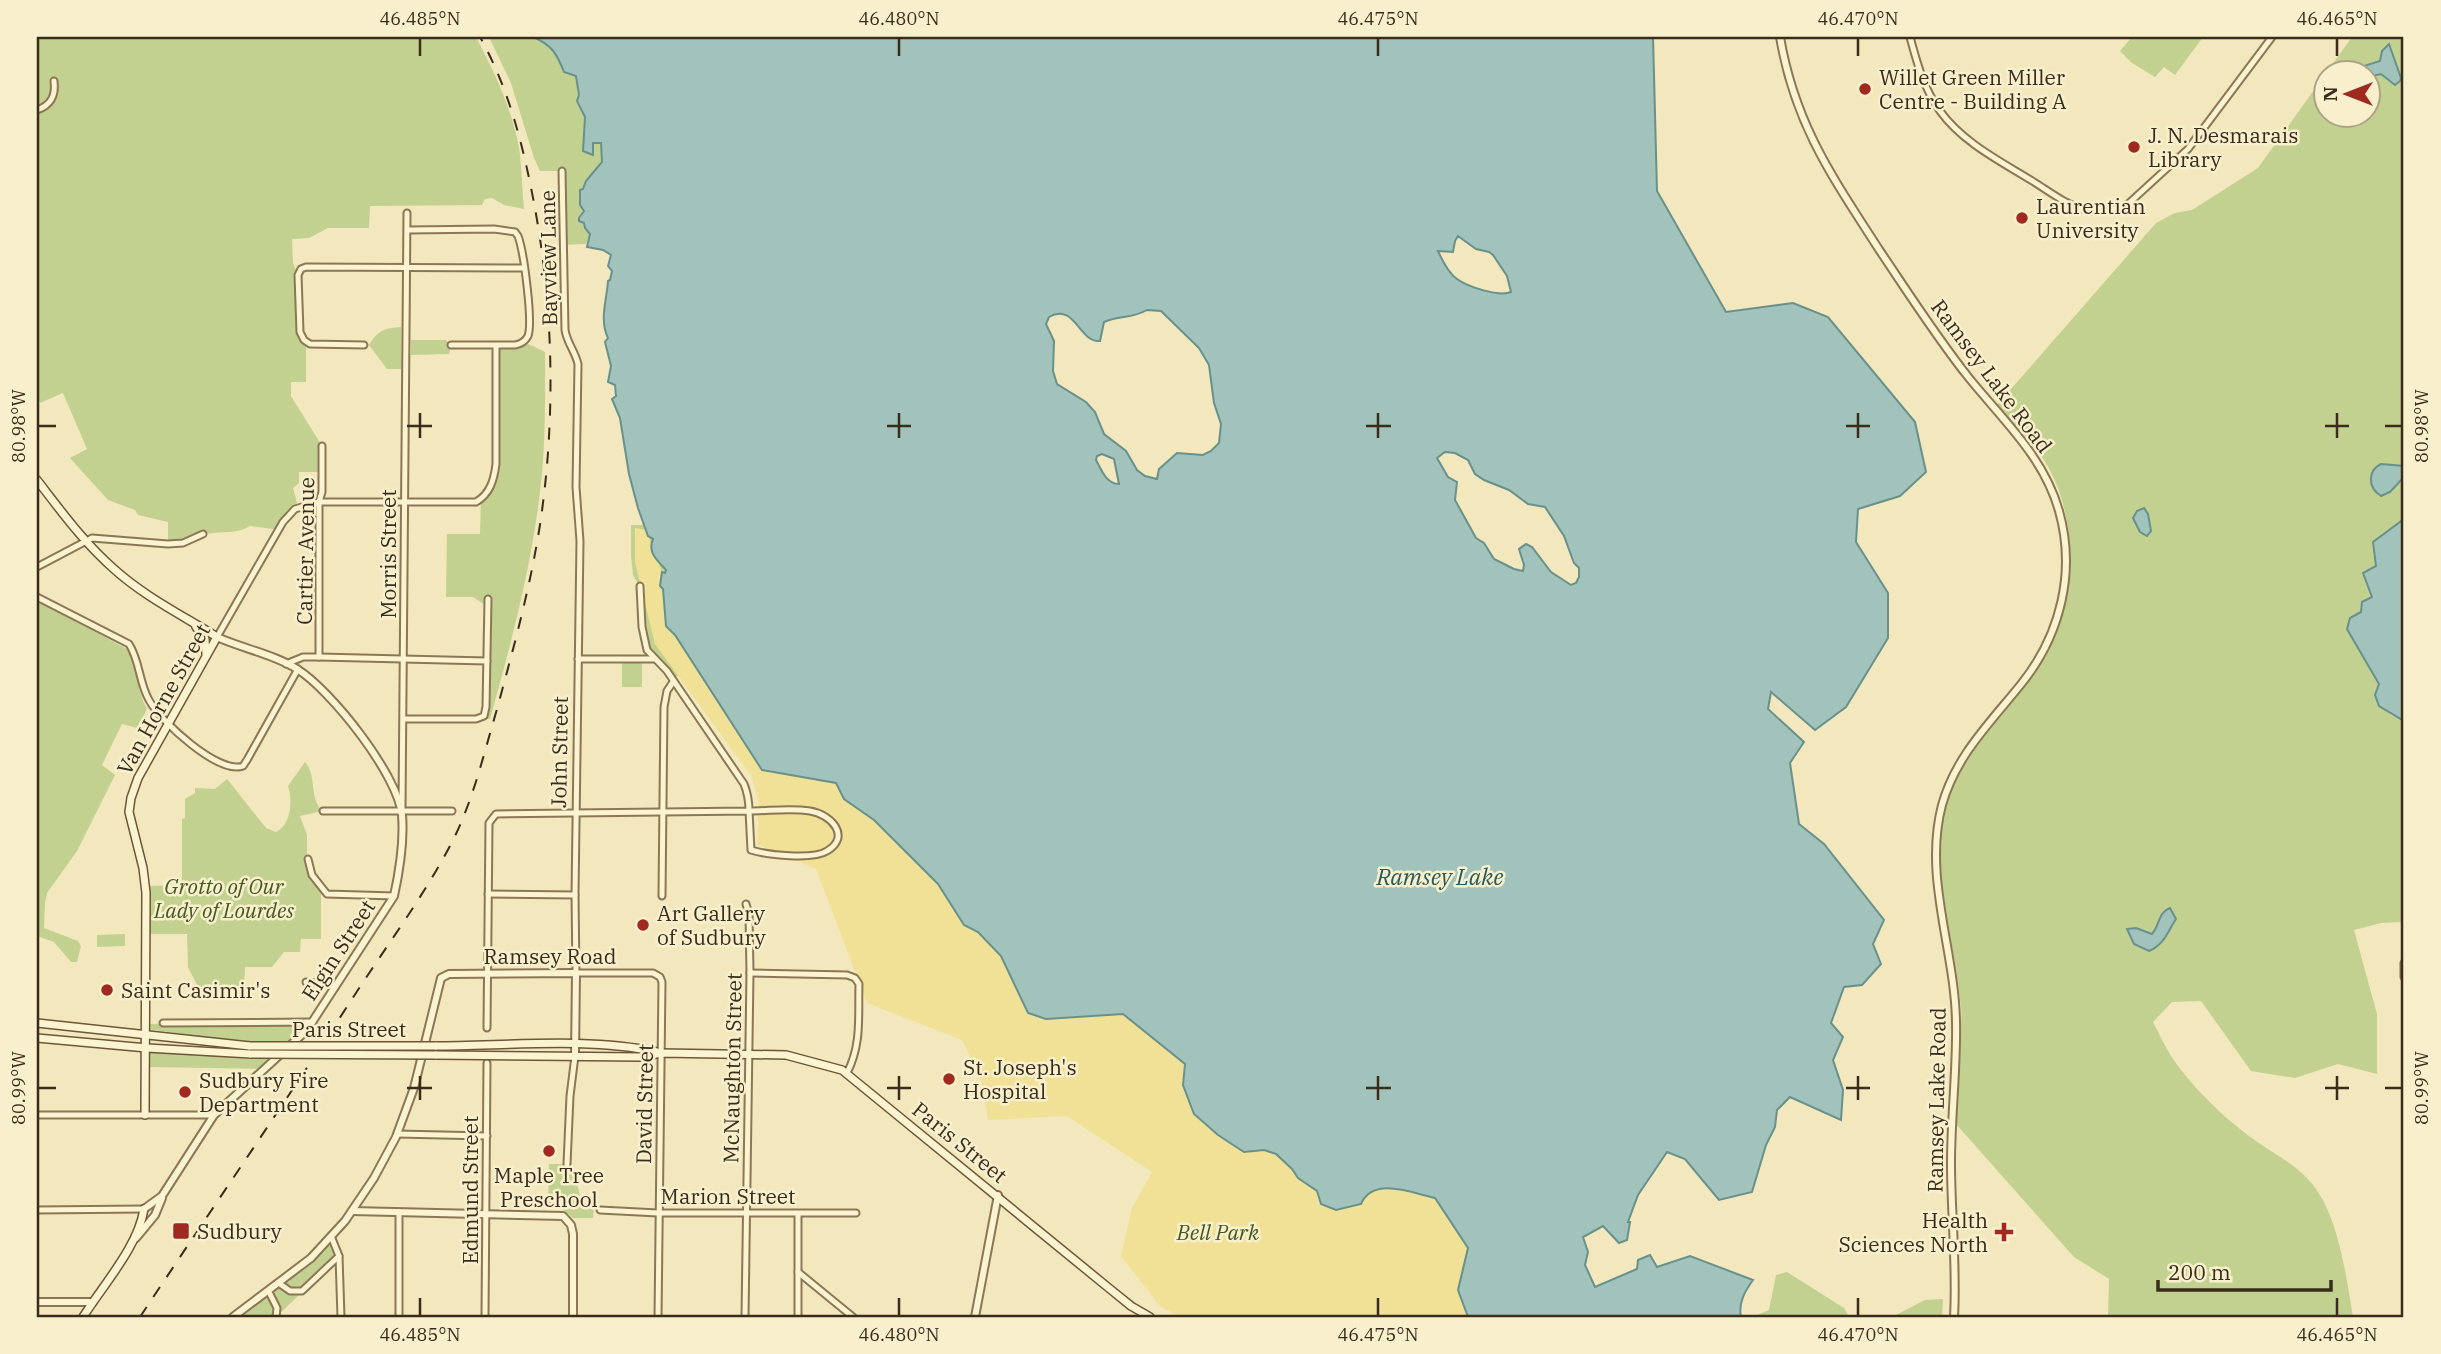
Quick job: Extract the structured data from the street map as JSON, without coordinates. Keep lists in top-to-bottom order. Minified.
{"streets":{"main road":["Van Horne Street","Paris Street"],"street":["Bayview Lane","Ramsey Lake Road","Cartier Avenue","Morris Street","John Street","Elgin Street","Ramsey Road","McNaughton Street","David Street","Edmund Street","Marion Street"]},"crossings":[["Bayview Lane","John Street"],["Cartier Avenue","Van Horne Street"],["Morris Street","Van Horne Street"],["Morris Street","Elgin Street"],["Van Horne Street","Paris Street"],["John Street","Ramsey Road"],["John Street","Paris Street"],["Ramsey Road","David Street"],["Paris Street","McNaughton Street"],["Paris Street","David Street"],["McNaughton Street","Marion Street"],["David Street","Marion Street"]],"water":["Ramsey Lake"],"parks":["Grotto of Our Lady of Lourdes","Bell Park"],"places":{"other":["Willet Green Miller Centre - Building A","J. N. Desmarais Library","Laurentian University","Art Gallery of Sudbury","Saint Casimir's","St. Joseph's Hospital","Sudbury Fire Department","Maple Tree Preschool"],"transit":["Sudbury"],"health":["Health Sciences North"]},"scale_bar":"200 m","north":"left","coordinates":["46.485°N","46.480°N","46.475°N","46.470°N","46.465°N","80.98°W","80.99°W"]}
